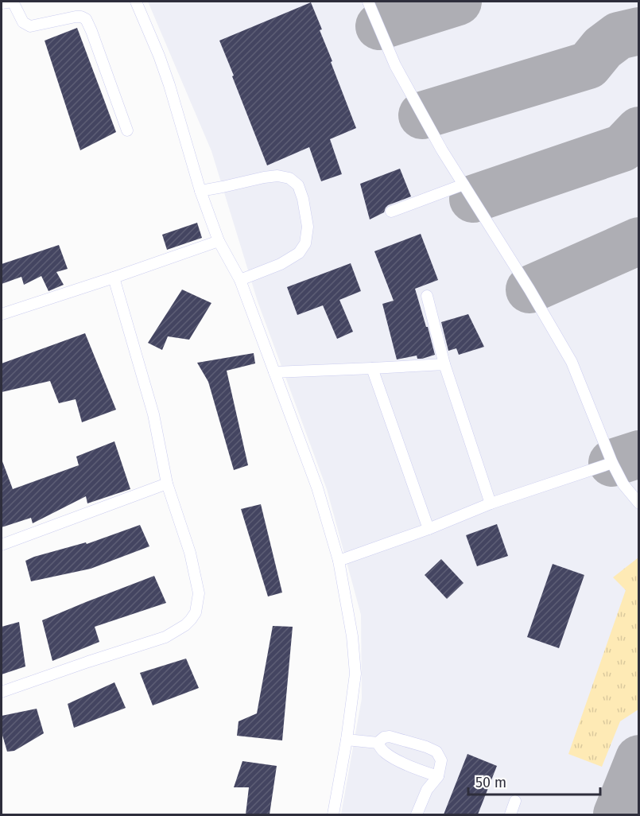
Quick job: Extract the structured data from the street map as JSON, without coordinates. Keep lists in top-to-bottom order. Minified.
{"scale_bar":"50 m"}
